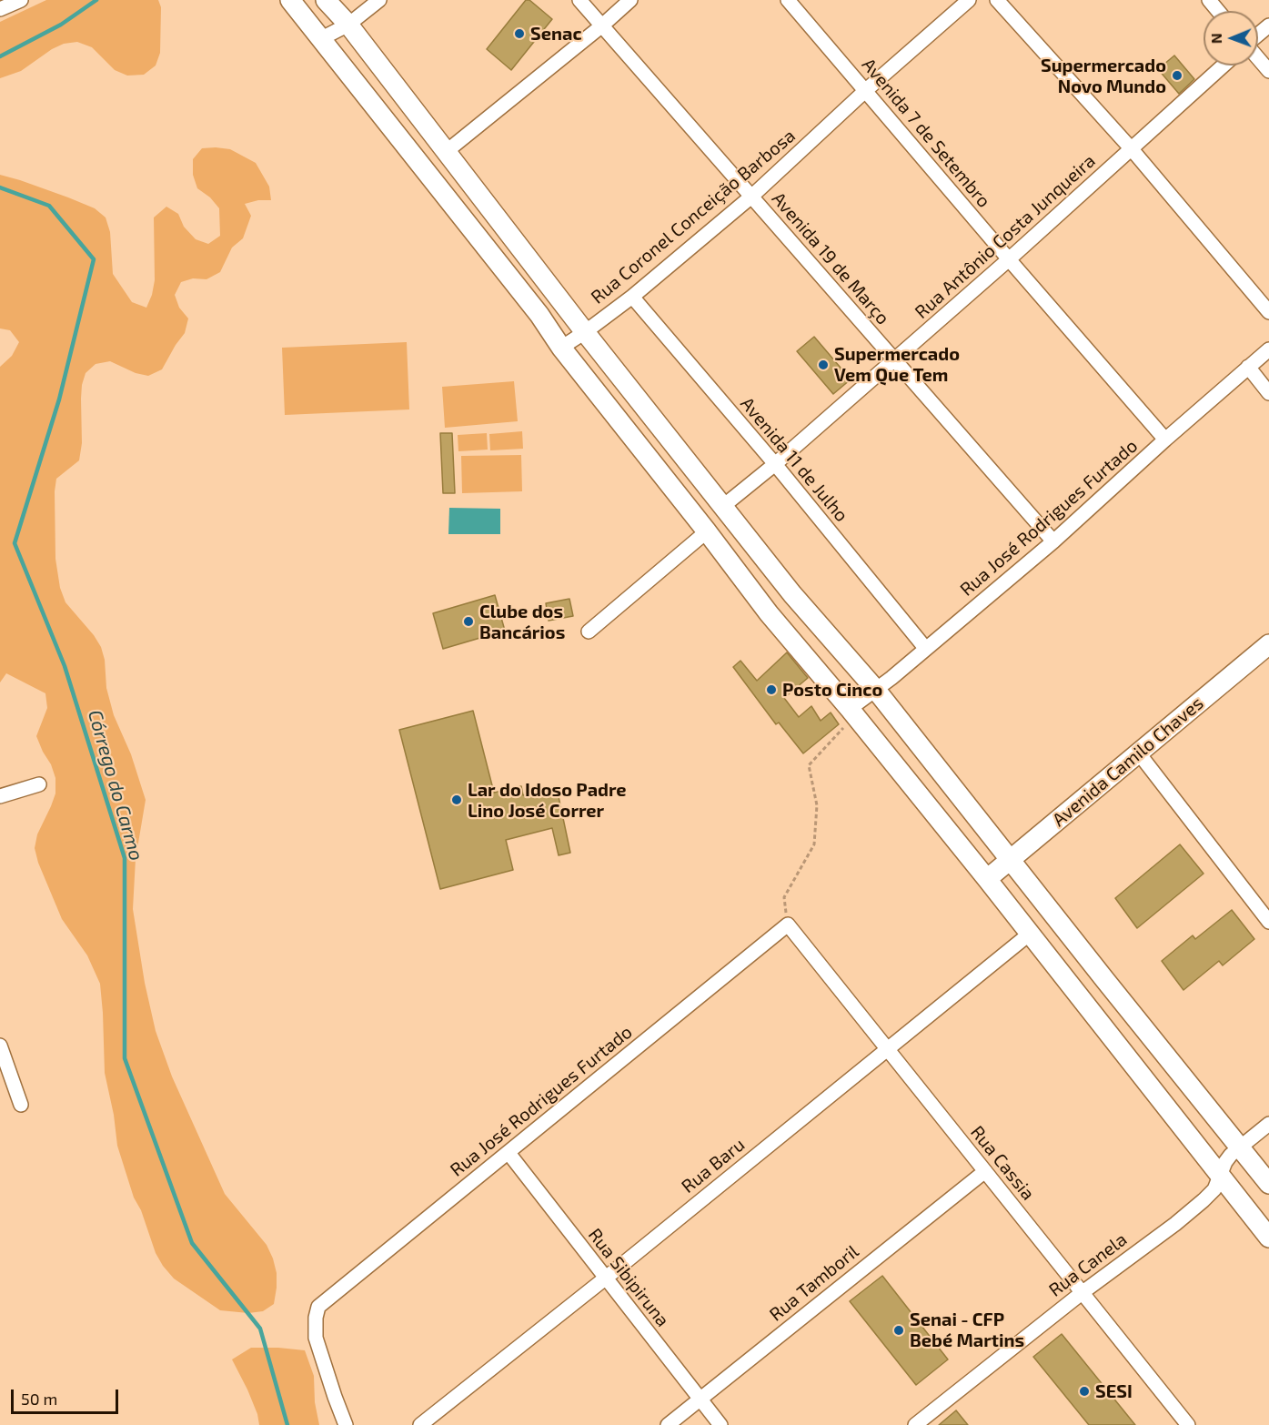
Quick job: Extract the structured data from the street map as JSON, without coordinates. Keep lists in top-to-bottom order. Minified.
{"streets":{"main road":["Avenida Camilo Chaves"],"street":["Avenida 7 de Setembro","Rua Coronel Conceição Barbosa","Rua Antônio Costa Junqueira","Avenida 19 de Março","Avenida 11 de Julho","Rua José Rodrigues Furtado","Rua Cassia","Rua Baru","Rua Canela","Rua Sibipiruna","Rua Tamboril"]},"crossings":[["Avenida 7 de Setembro","Rua Coronel Conceição Barbosa"],["Avenida 7 de Setembro","Rua Antônio Costa Junqueira"],["Avenida 7 de Setembro","Rua José Rodrigues Furtado"],["Rua Coronel Conceição Barbosa","Avenida 19 de Março"],["Rua Coronel Conceição Barbosa","Avenida 11 de Julho"],["Rua Antônio Costa Junqueira","Avenida 19 de Março"],["Rua Antônio Costa Junqueira","Avenida 11 de Julho"],["Avenida 19 de Março","Rua José Rodrigues Furtado"],["Avenida 11 de Julho","Rua José Rodrigues Furtado"],["Rua José Rodrigues Furtado","Rua Cassia"],["Rua José Rodrigues Furtado","Rua Sibipiruna"],["Rua Cassia","Rua Baru"],["Rua Cassia","Rua Canela"],["Rua Cassia","Rua Tamboril"],["Rua Baru","Rua Sibipiruna"],["Rua Sibipiruna","Rua Tamboril"]],"water":["Córrego do Carmo"],"places":["Senac","Supermercado Novo Mundo","Supermercado Vem Que Tem","Clube dos Bancários","Posto Cinco","Lar do Idoso Padre Lino José Correr","Senai - CFP Bebé Martins","SESI"],"scale_bar":"50 m","north":"left"}
